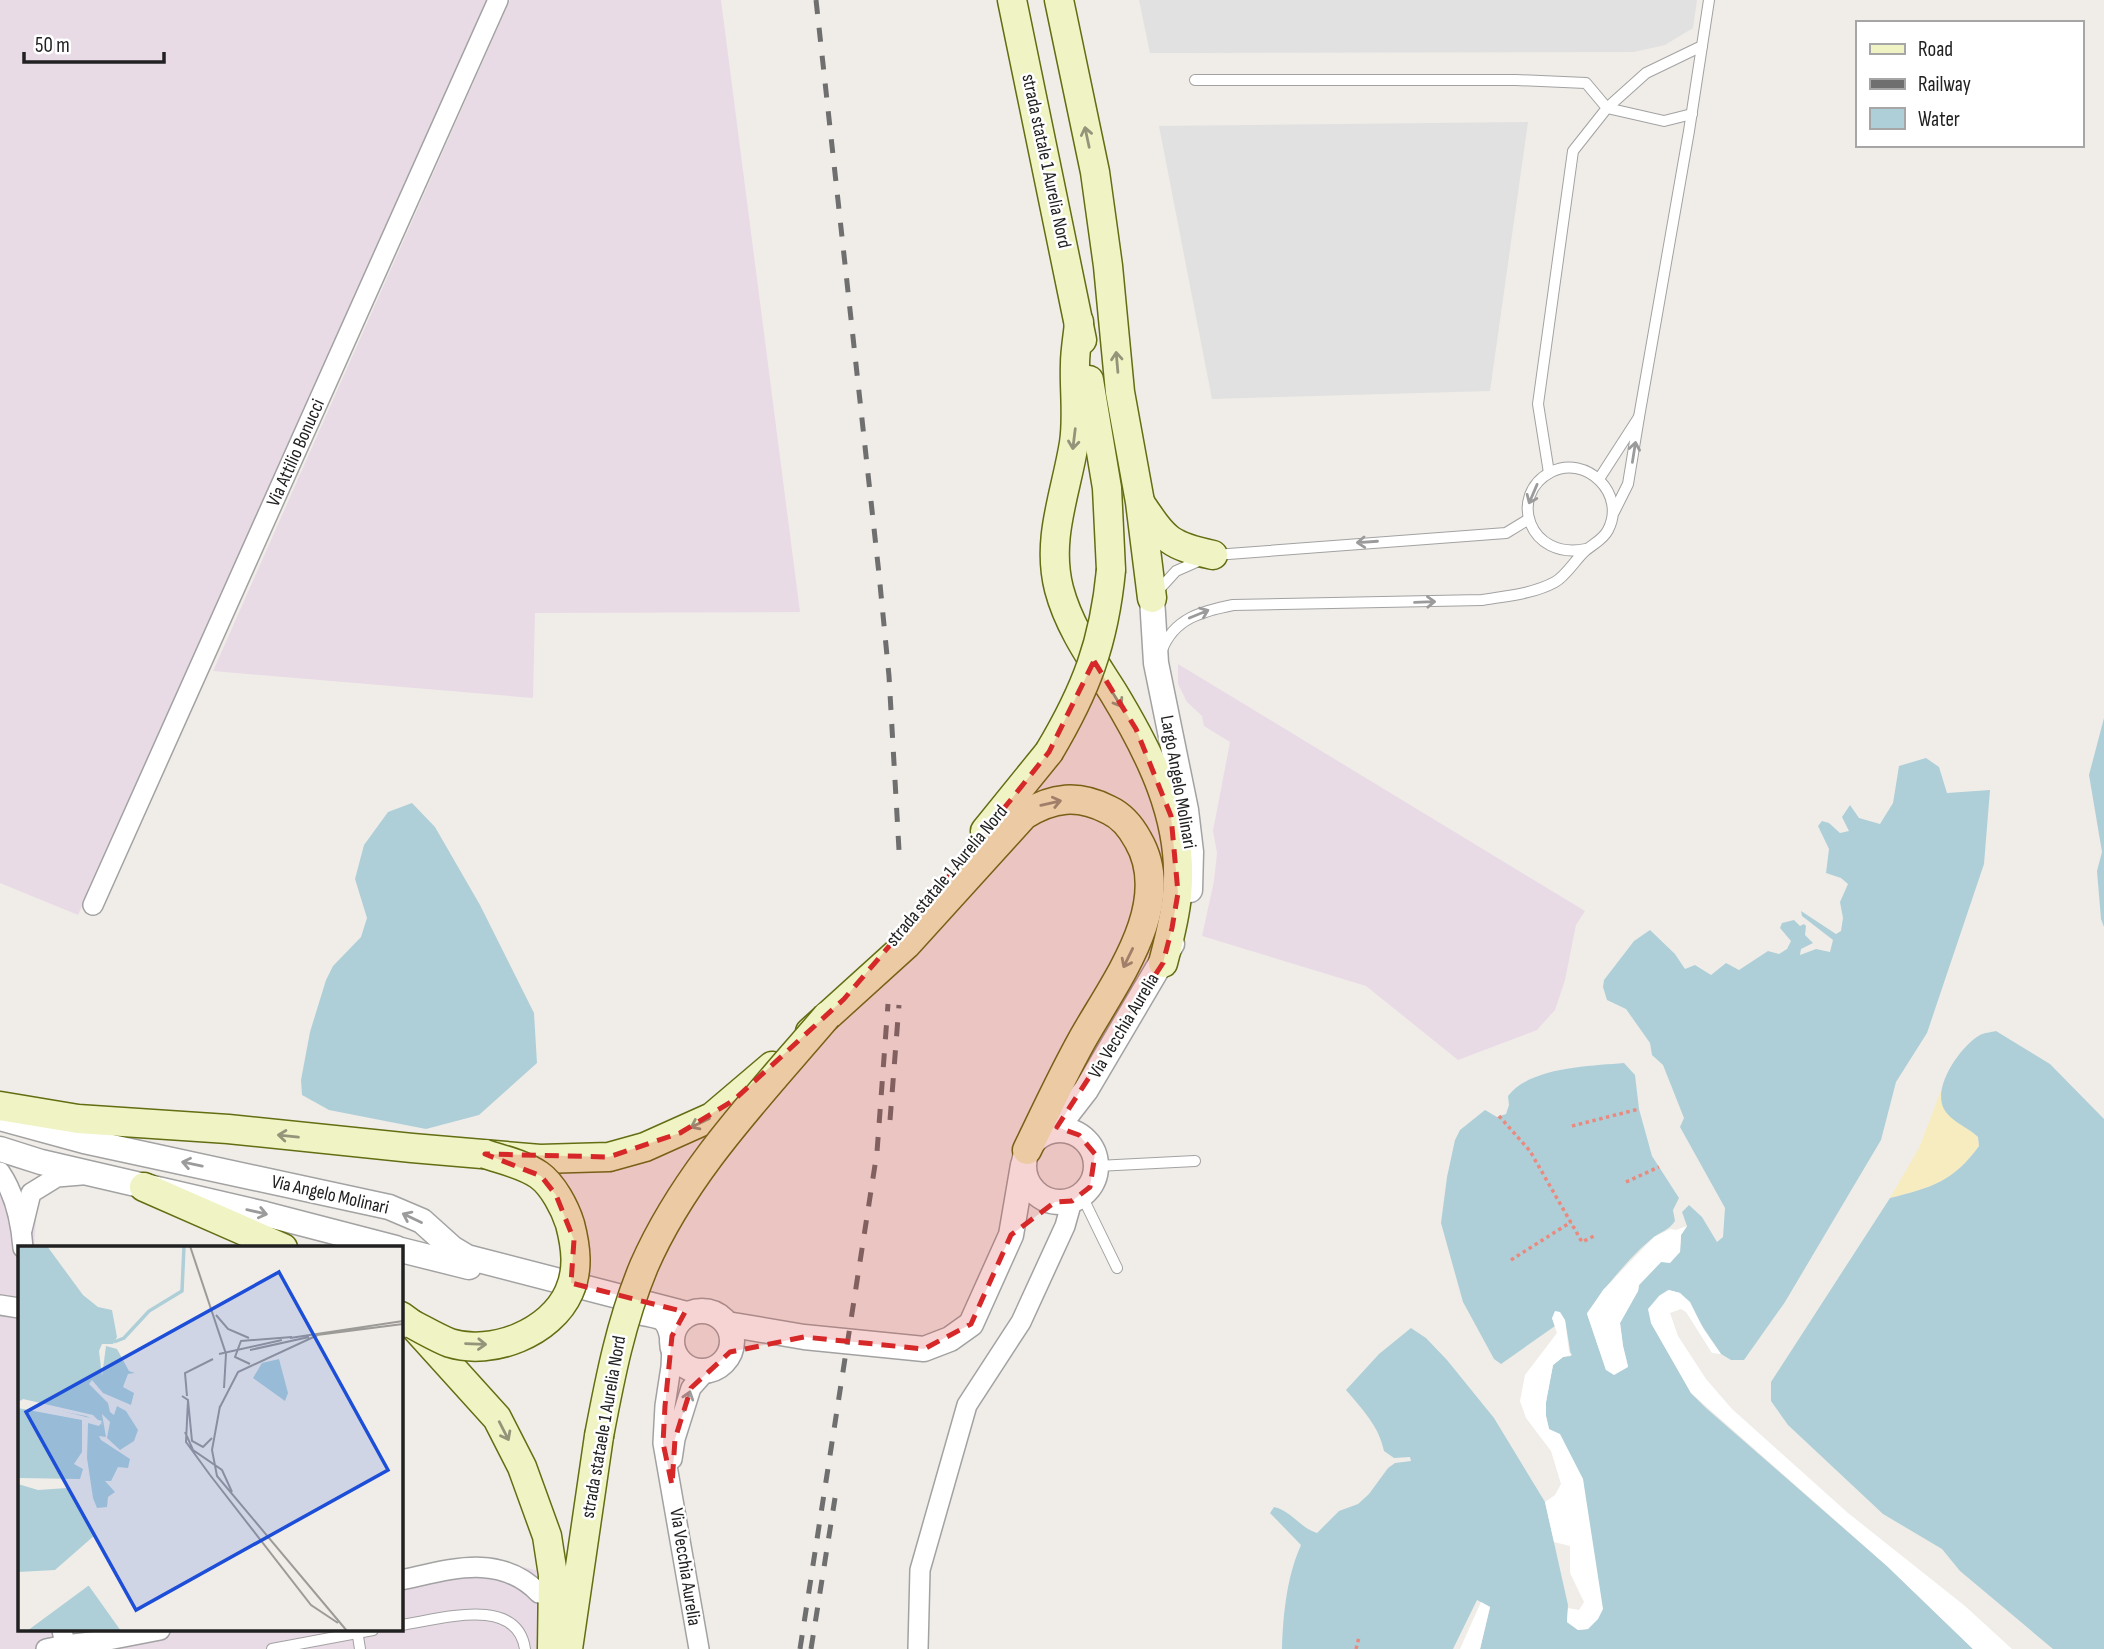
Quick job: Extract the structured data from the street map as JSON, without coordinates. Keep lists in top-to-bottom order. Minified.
{"streets":{"main road":["strada statale 1 Aurelia Nord","strada stataele 1 Aurelia Nord"],"street":["Via Attilio Bonucci","Largo Angelo Molinari","Via Vecchia Aurelia","Via Angelo Molinari"]},"crossings":[["strada statale 1 Aurelia Nord","strada stataele 1 Aurelia Nord"],["Largo Angelo Molinari","Via Vecchia Aurelia"],["Via Vecchia Aurelia","Via Angelo Molinari"]],"legend":["Road","Railway","Water"],"scale_bar":"50 m"}
